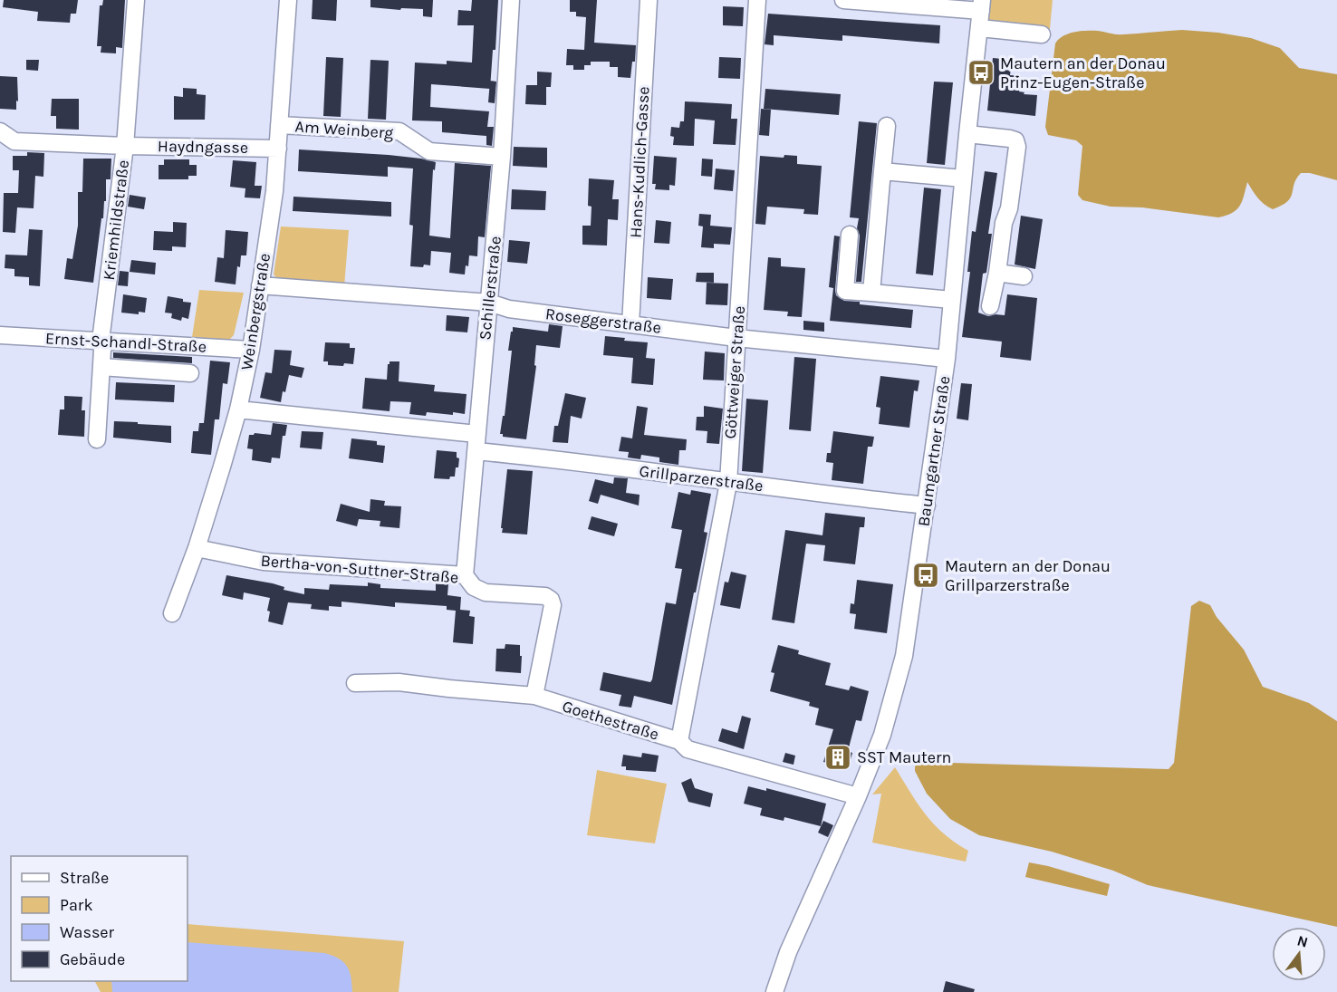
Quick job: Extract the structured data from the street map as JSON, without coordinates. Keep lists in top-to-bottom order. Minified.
{"streets":{"street":["Am Weinberg","Haydngasse","Hans-Kudlich-Gasse","Kriemhildstraße","Schillerstraße","Weinbergstraße","Roseggerstraße","Ernst-Schandl-Straße","Göttweiger Straße","Baumgartner Straße","Grillparzerstraße","Bertha-von-Suttner-Straße","Goethestraße"]},"crossings":[["Am Weinberg","Schillerstraße"],["Am Weinberg","Weinbergstraße"],["Haydngasse","Kriemhildstraße"],["Haydngasse","Weinbergstraße"],["Hans-Kudlich-Gasse","Roseggerstraße"],["Kriemhildstraße","Ernst-Schandl-Straße"],["Schillerstraße","Roseggerstraße"],["Schillerstraße","Grillparzerstraße"],["Schillerstraße","Bertha-von-Suttner-Straße"],["Weinbergstraße","Roseggerstraße"],["Weinbergstraße","Ernst-Schandl-Straße"],["Weinbergstraße","Bertha-von-Suttner-Straße"],["Roseggerstraße","Göttweiger Straße"],["Roseggerstraße","Baumgartner Straße"],["Göttweiger Straße","Grillparzerstraße"],["Göttweiger Straße","Goethestraße"],["Baumgartner Straße","Grillparzerstraße"],["Baumgartner Straße","Goethestraße"],["Bertha-von-Suttner-Straße","Goethestraße"]],"places":{"bus stop":["Mautern an der Donau Prinz-Eugen-Straße","Mautern an der Donau Grillparzerstraße"],"building":["SST Mautern"]},"legend":["Straße","Park","Wasser","Gebäude"],"north":"top"}
